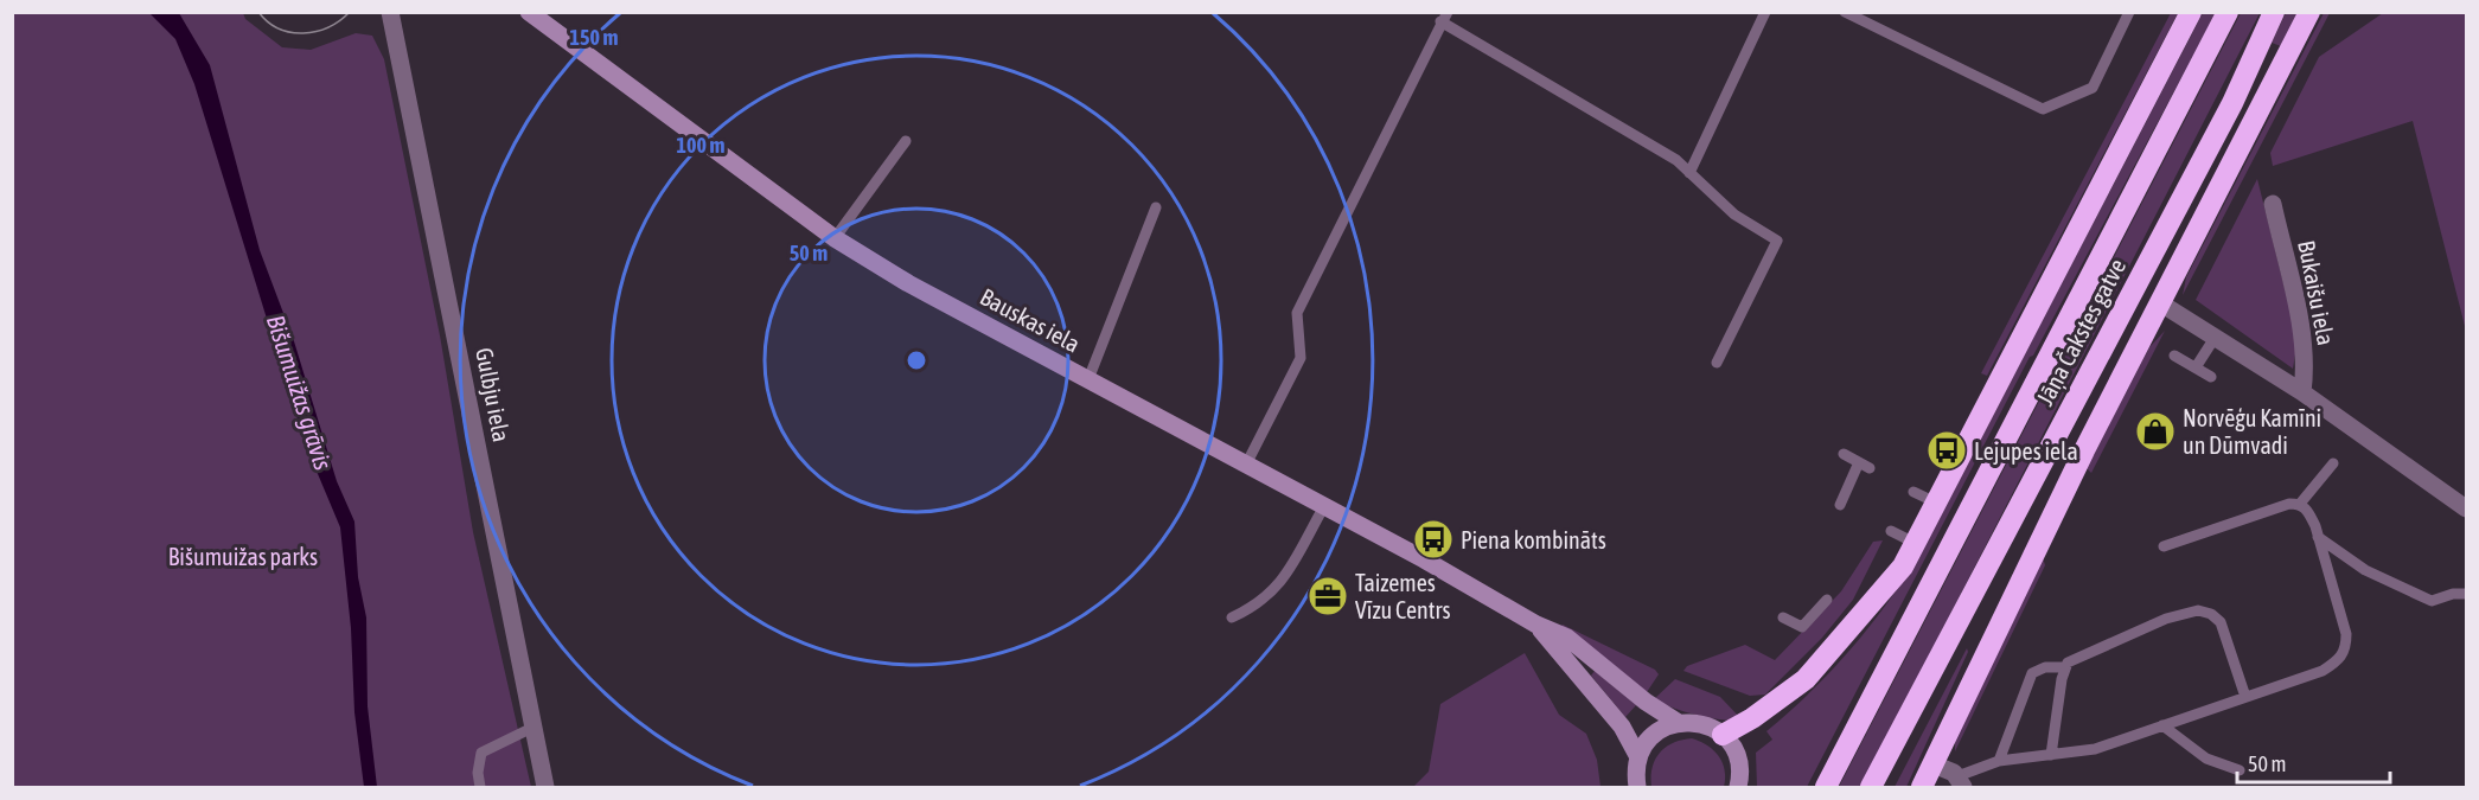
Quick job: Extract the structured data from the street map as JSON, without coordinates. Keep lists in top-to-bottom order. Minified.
{"streets":{"highway":["Jāņa Čakstes gatve"],"street":["Bukaišu iela","Bauskas iela","Gulbju iela"]},"water":["Bišumuižas grāvis"],"parks":["Bišumuižas parks"],"places":{"shop":["Norvēģu Kamīni un Dūmvadi"],"bus stop":["Lejupes iela","Piena kombināts"],"office":["Taizemes Vīzu Centrs"]},"scale_bar":"50 m","rings":["150 m","100 m","50 m"]}
